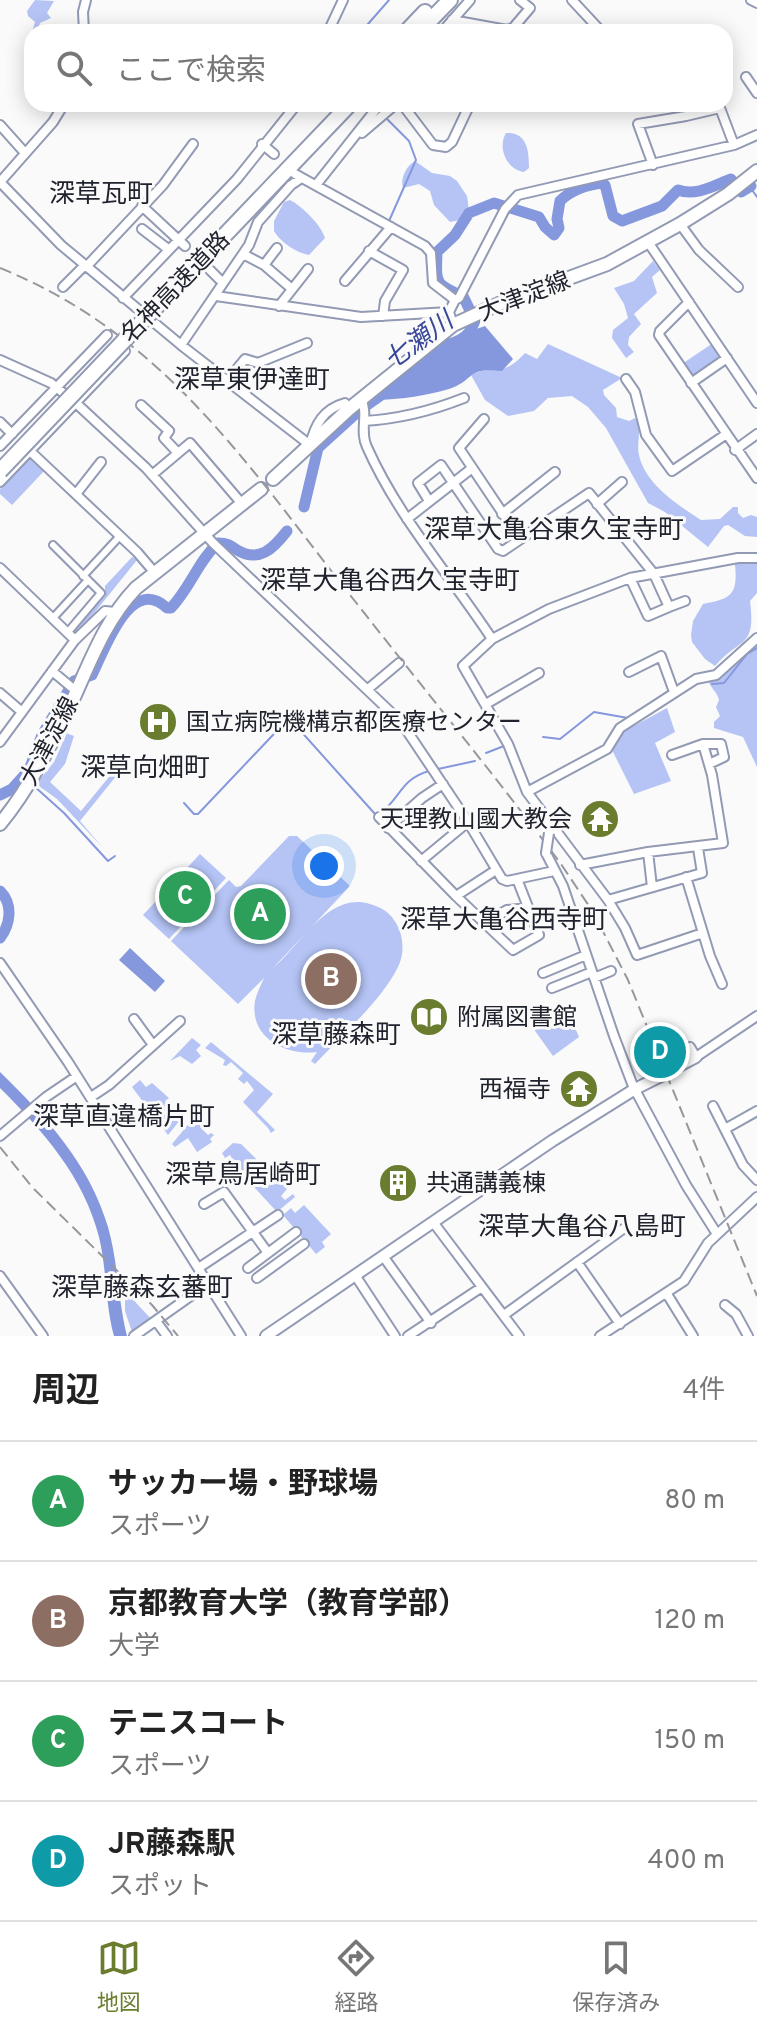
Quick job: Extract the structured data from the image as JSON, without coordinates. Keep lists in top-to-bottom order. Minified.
{"streets":{"highway":["名神高速道路"],"main road":["大津淀線"]},"districts":["深草瓦町","深草東伊達町","深草大亀谷東久宝寺町","深草大亀谷西久宝寺町","深草向畑町","深草大亀谷西寺町","深草藤森町","深草直違橋片町","深草鳥居崎町","深草大亀谷八島町","深草藤森玄蕃町"],"water":["七瀬川"],"places":{"hospital":["国立病院機構京都医療センター"],"temple":["天理教山國大教会","西福寺"],"library":["附属図書館"],"building":["共通講義棟"]},"page":{"search":"ここで検索","pins":["C","A","B","D"],"heading":["周辺","4件"],"list":[{"mark":"A","name":"サッカー場・野球場","note":"スポーツ","value":"80 m"},{"mark":"B","name":"京都教育大学（教育学部）","note":"大学","value":"120 m"},{"mark":"C","name":"テニスコート","note":"スポーツ","value":"150 m"},{"mark":"D","name":"JR藤森駅","note":"スポット","value":"400 m"}],"nav":["地図","経路","保存済み"]}}
